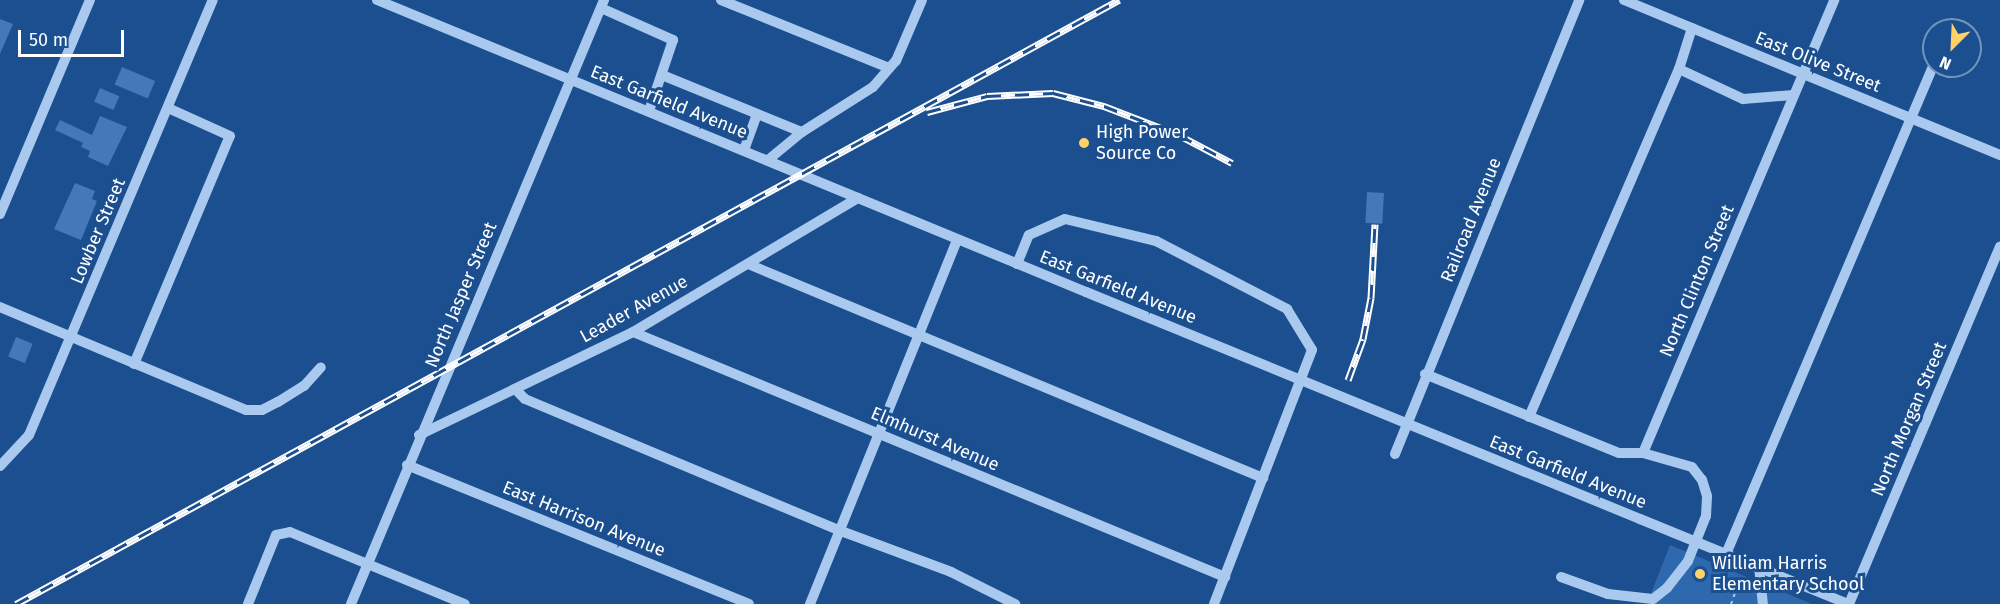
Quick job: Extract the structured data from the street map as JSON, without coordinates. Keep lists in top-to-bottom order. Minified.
{"streets":{"street":["East Olive Street","East Garfield Avenue","Railroad Avenue","Lowber Street","North Clinton Street","North Jasper Street","Leader Avenue","North Morgan Street","Elmhurst Avenue","East Harrison Avenue"]},"crossings":[["East Olive Street","North Clinton Street"],["East Garfield Avenue","North Jasper Street"],["East Garfield Avenue","Leader Avenue"],["East Garfield Avenue","North Morgan Street"],["North Jasper Street","Leader Avenue"],["North Jasper Street","East Harrison Avenue"],["Leader Avenue","Elmhurst Avenue"]],"places":["High Power Source Co","William Harris Elementary School"],"scale_bar":"50 m","north":"bottom left"}
